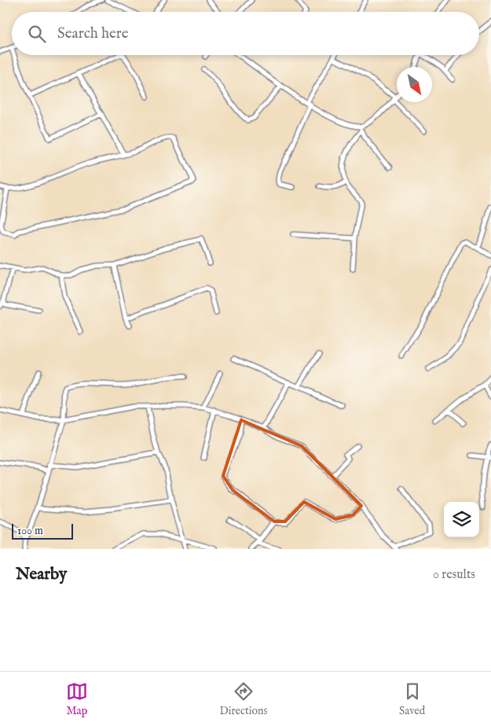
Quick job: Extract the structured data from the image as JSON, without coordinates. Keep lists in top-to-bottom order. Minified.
{"scale_bar":"100 m","north":"bottom right","page":{"search":"Search here","scale":"100 m","heading":["Nearby","0 results"],"nav":["Map","Directions","Saved"]}}
